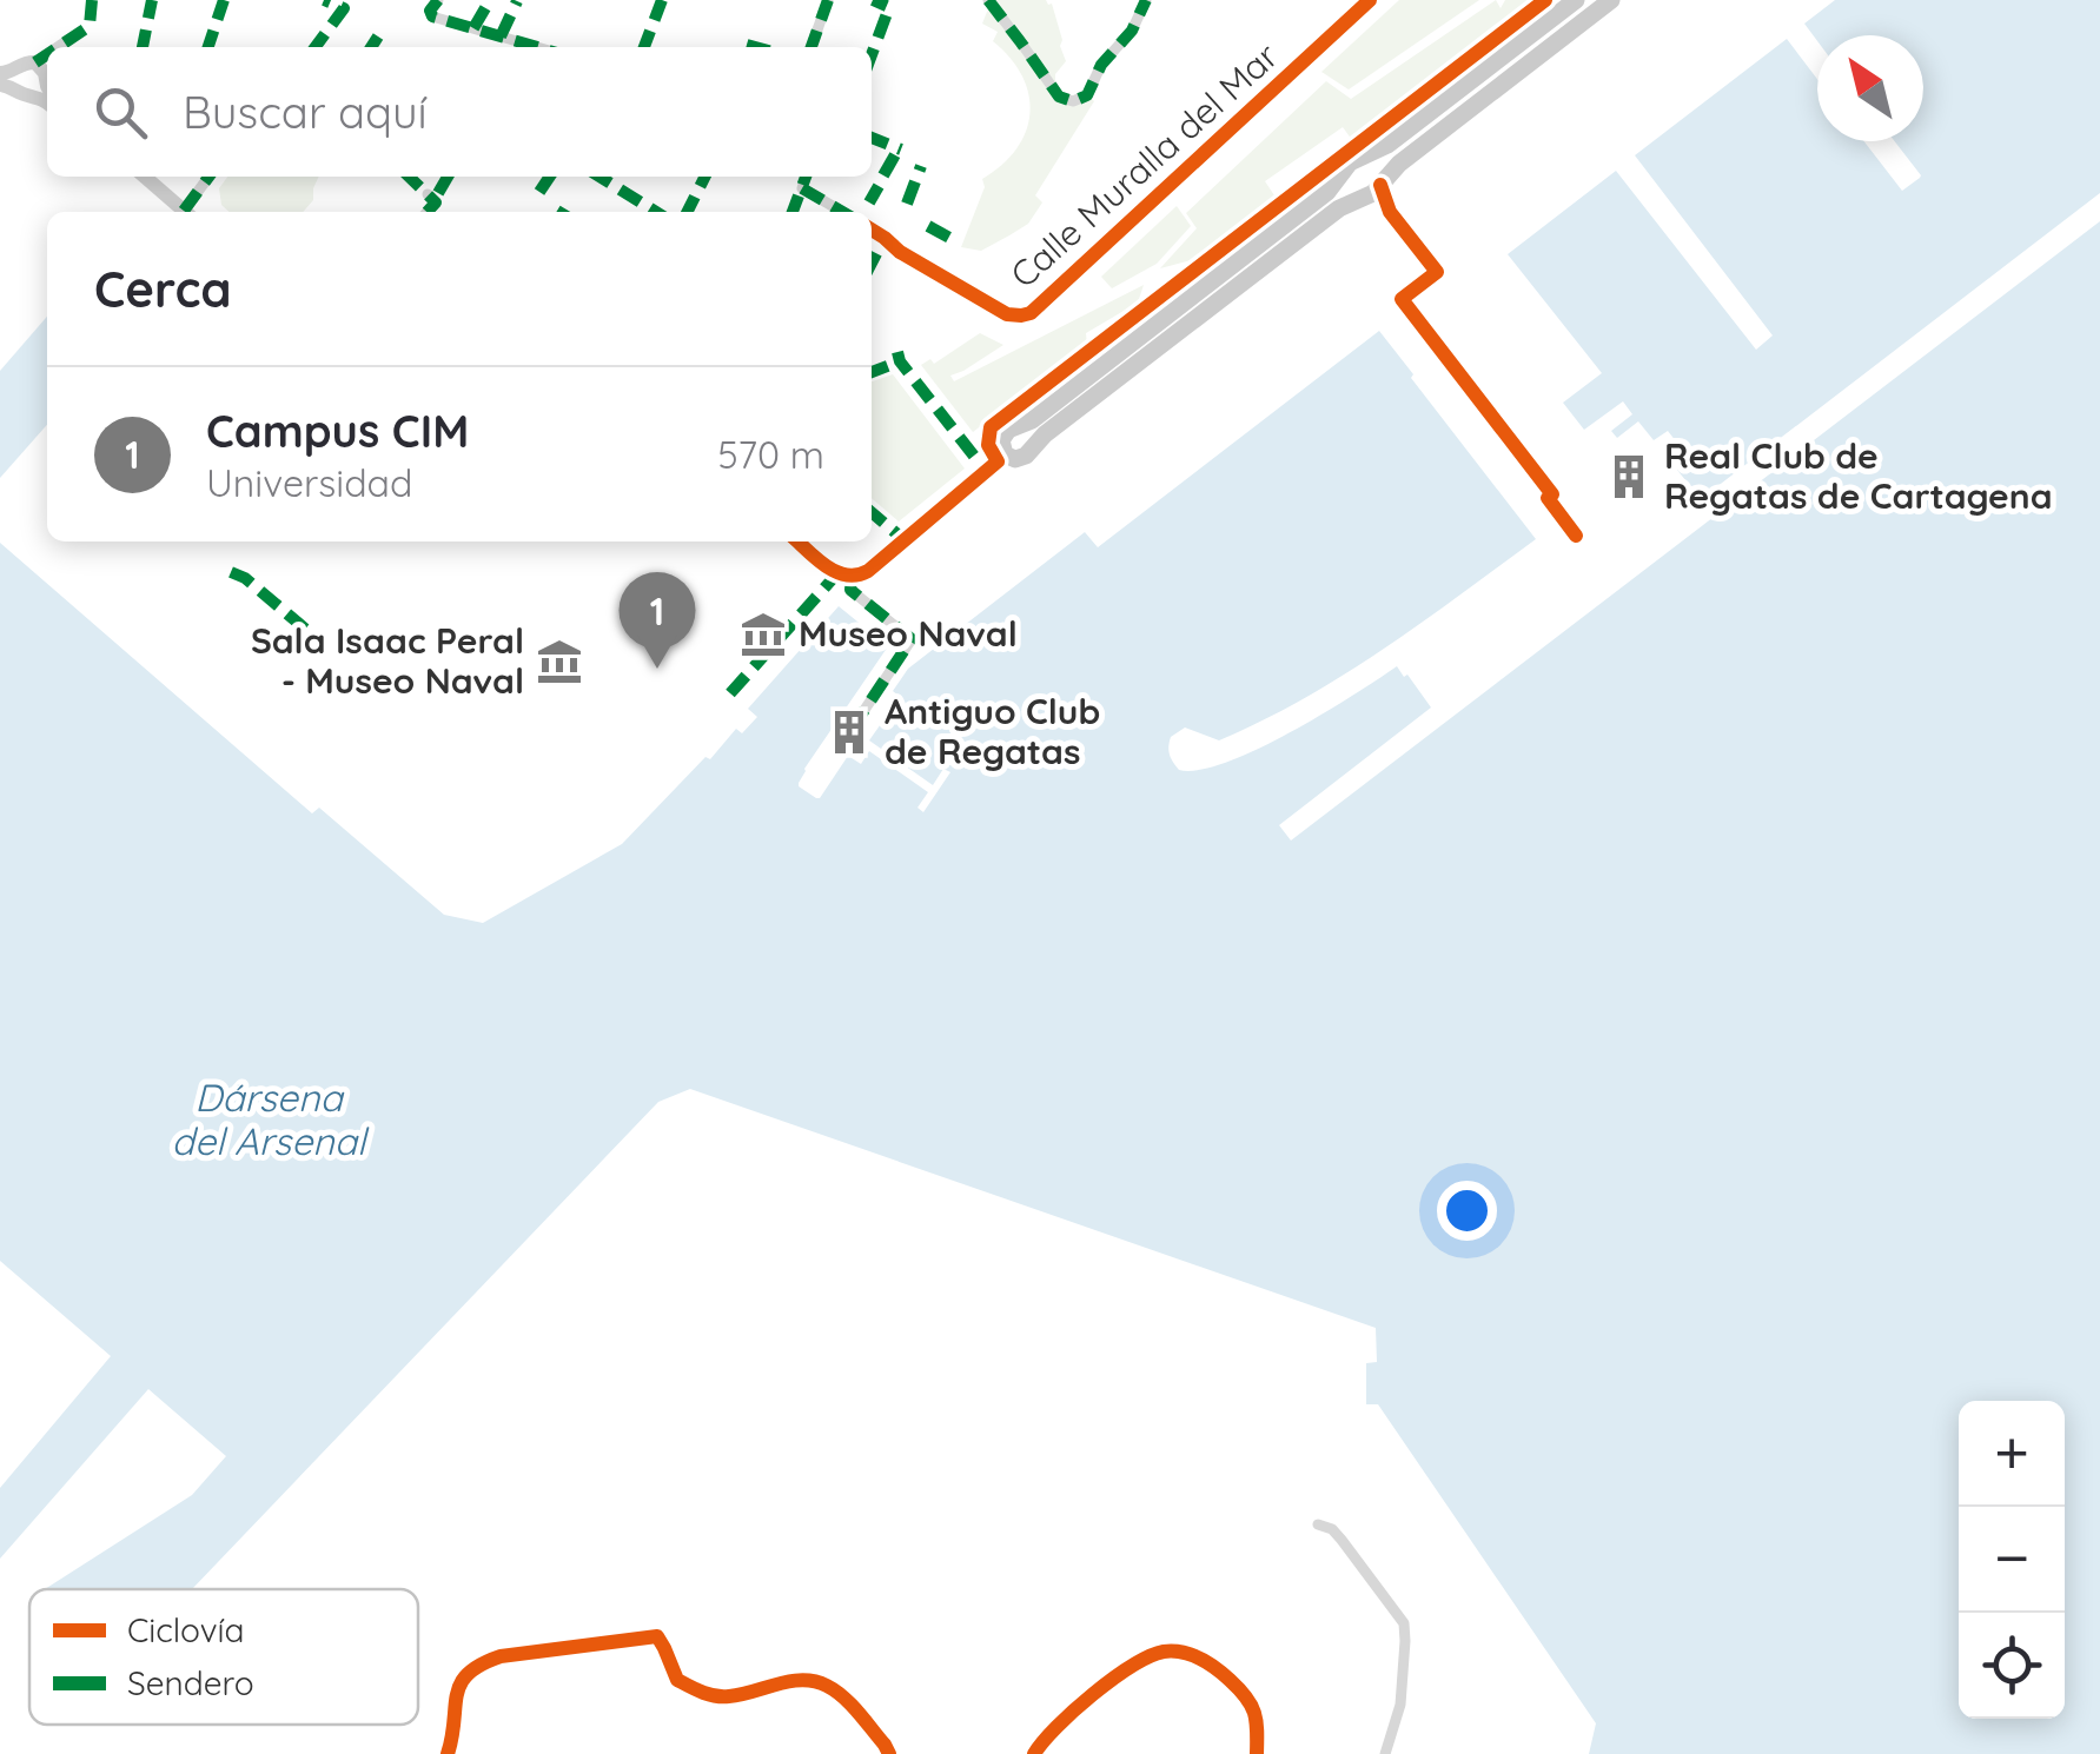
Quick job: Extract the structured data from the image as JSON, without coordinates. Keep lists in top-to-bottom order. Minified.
{"streets":{"street":["Calle Muralla del Mar"]},"water":["Dársena del Arsenal"],"places":{"building":["Real Club de Regatas de Cartagena","Antiguo Club de Regatas"],"museum":["Museo Naval","Sala Isaac Peral - Museo Naval"]},"legend":["Ciclovía","Sendero"],"north":"top left","page":{"search":"Buscar aquí","heading":"Cerca","list":[{"mark":"1","name":"Campus CIM","note":"Universidad","value":"570 m"}],"pins":"1","map_buttons":["+","−"]}}
